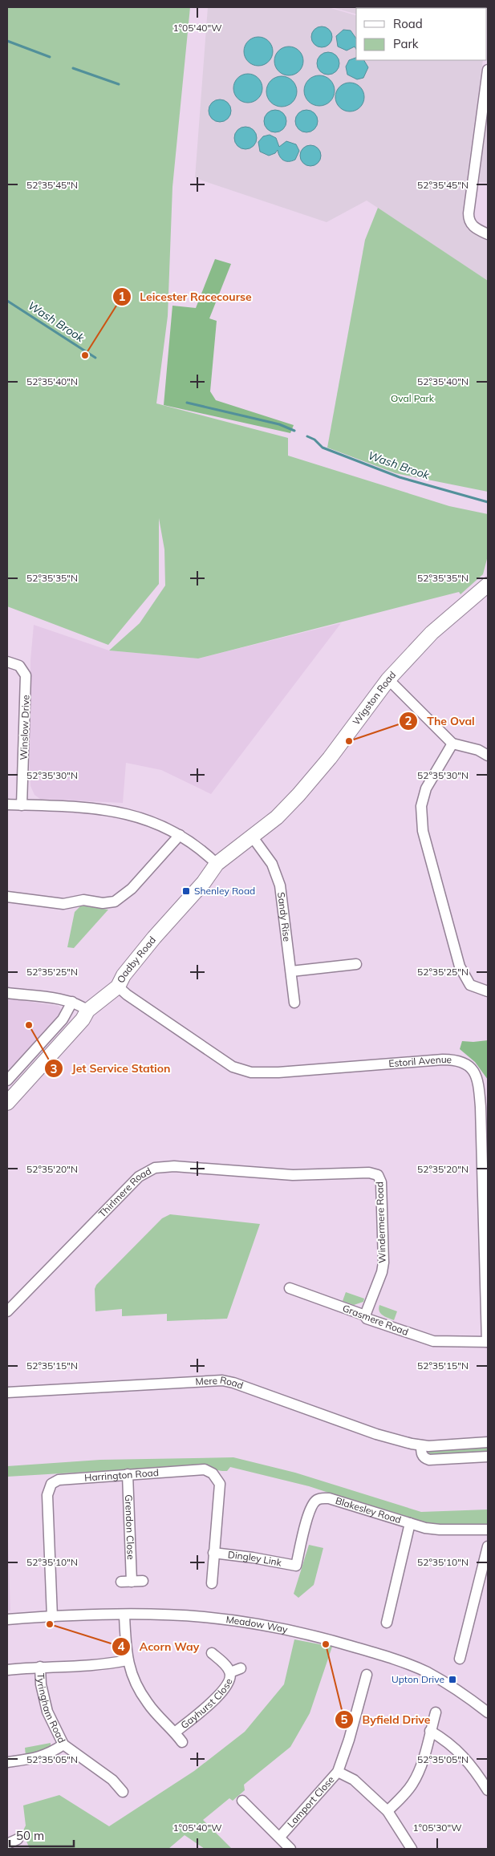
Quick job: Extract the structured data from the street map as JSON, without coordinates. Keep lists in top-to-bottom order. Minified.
{"streets":{"main road":["Wigston Road","Oadby Road"],"street":["Winslow Drive","Sandy Rise","Estoril Avenue","Thirlmere Road","Windermere Road","Grasmere Road","Mere Road","Harrington Road","Blakesley Road","Grendon Close","Dingley Link","Meadow Way","Gayhurst Close","Tyringham Road","Lamport Close"]},"crossings":[["Wigston Road","Sandy Rise"],["Wigston Road","Oadby Road"],["Sandy Rise","Oadby Road"],["Oadby Road","Estoril Avenue"],["Estoril Avenue","Grasmere Road"],["Thirlmere Road","Windermere Road"],["Windermere Road","Grasmere Road"],["Harrington Road","Grendon Close"],["Harrington Road","Dingley Link"],["Harrington Road","Meadow Way"],["Blakesley Road","Dingley Link"]],"water":["Wash Brook"],"parks":["Oval Park"],"places":{"other":["Leicester Racecourse","The Oval","Jet Service Station","Acorn Way","Byfield Drive"],"transit":["Shenley Road","Upton Drive"]},"legend":["Road","Park"],"scale_bar":"50 m","coordinates":["1°05'40\"W","52°35'45\"N","52°35'40\"N","52°35'35\"N","52°35'30\"N","52°35'25\"N","52°35'20\"N","52°35'15\"N","52°35'10\"N","52°35'05\"N","1°05'30\"W"]}
